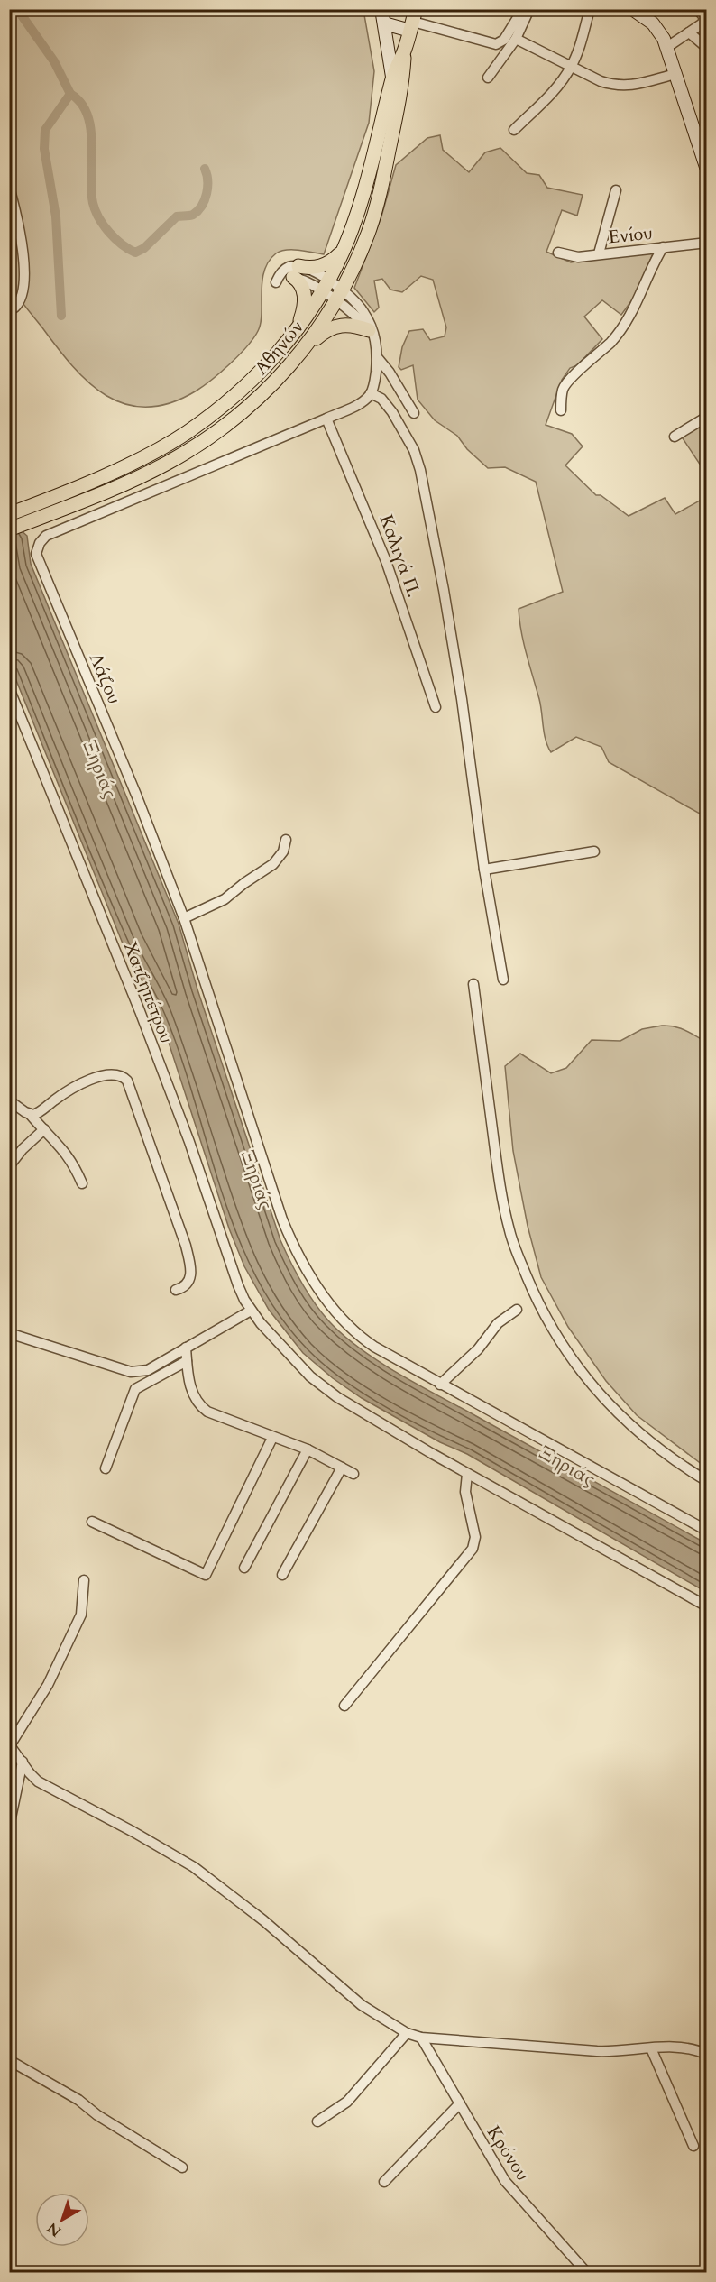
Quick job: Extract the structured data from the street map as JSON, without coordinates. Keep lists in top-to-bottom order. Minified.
{"streets":{"main road":["Αθηνών"],"street":["Ενίου","Καλιγά Π.","Λάζου","Χατζηπέτρου","Κρόνου"]},"crossings":[["Καλιγά Π.","Λάζου"]],"water":["Ξηριάς"],"north":"bottom left"}
